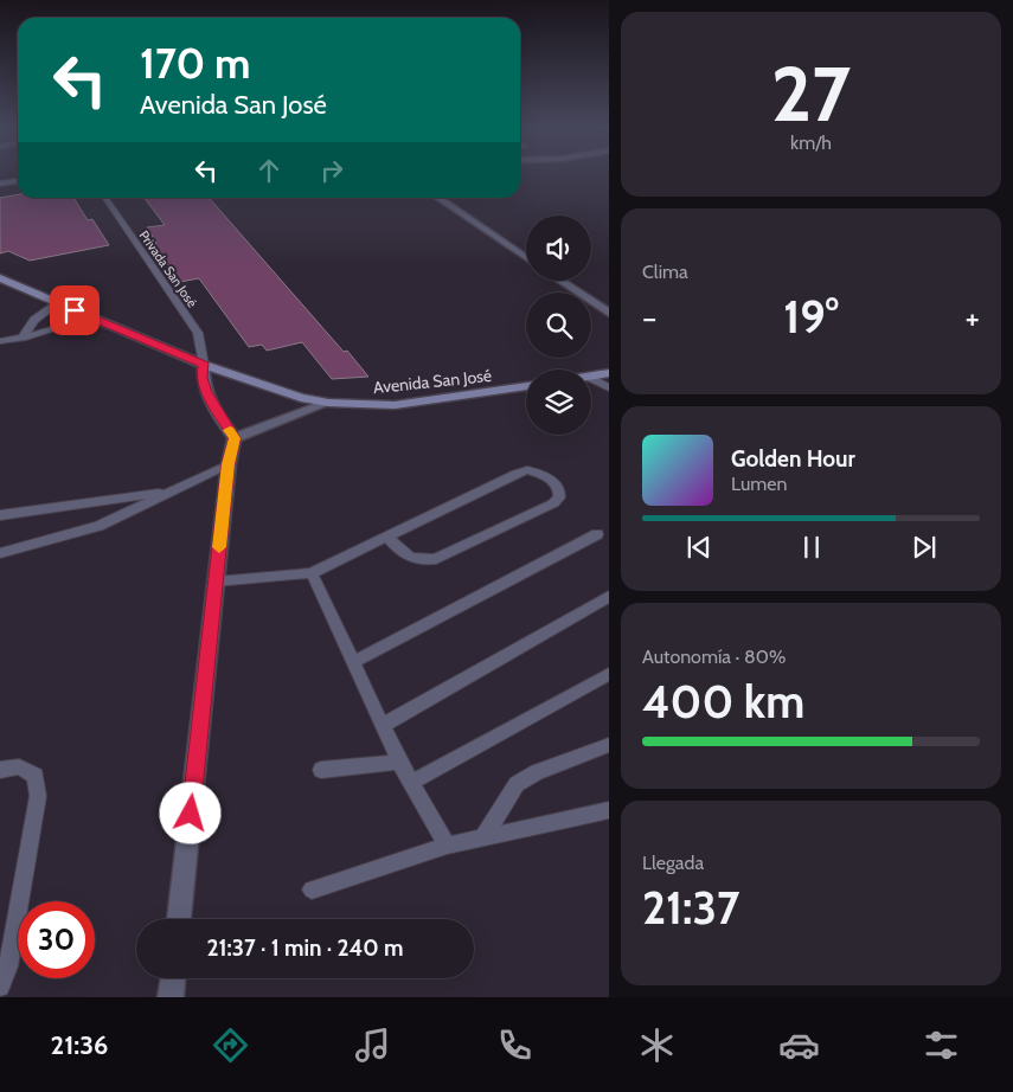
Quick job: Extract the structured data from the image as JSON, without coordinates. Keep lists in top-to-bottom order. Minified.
{"streets":{"main road":["Avenida San José"],"lane":["Privada San José"]},"crossings":[["Privada San José","Avenida San José"]],"page":{"tile":[["27","km/h"],"Clima",["Autonomía · 80%","400 km"],["Llegada","21:37"]],"turn":["170 m","Avenida San José"],"heat":["−","19°","+"],"song":["Golden Hour","Lumen"],"limit":"30","trip":"21:37 · 1 min · 240 m","tabs":"21:36"}}
